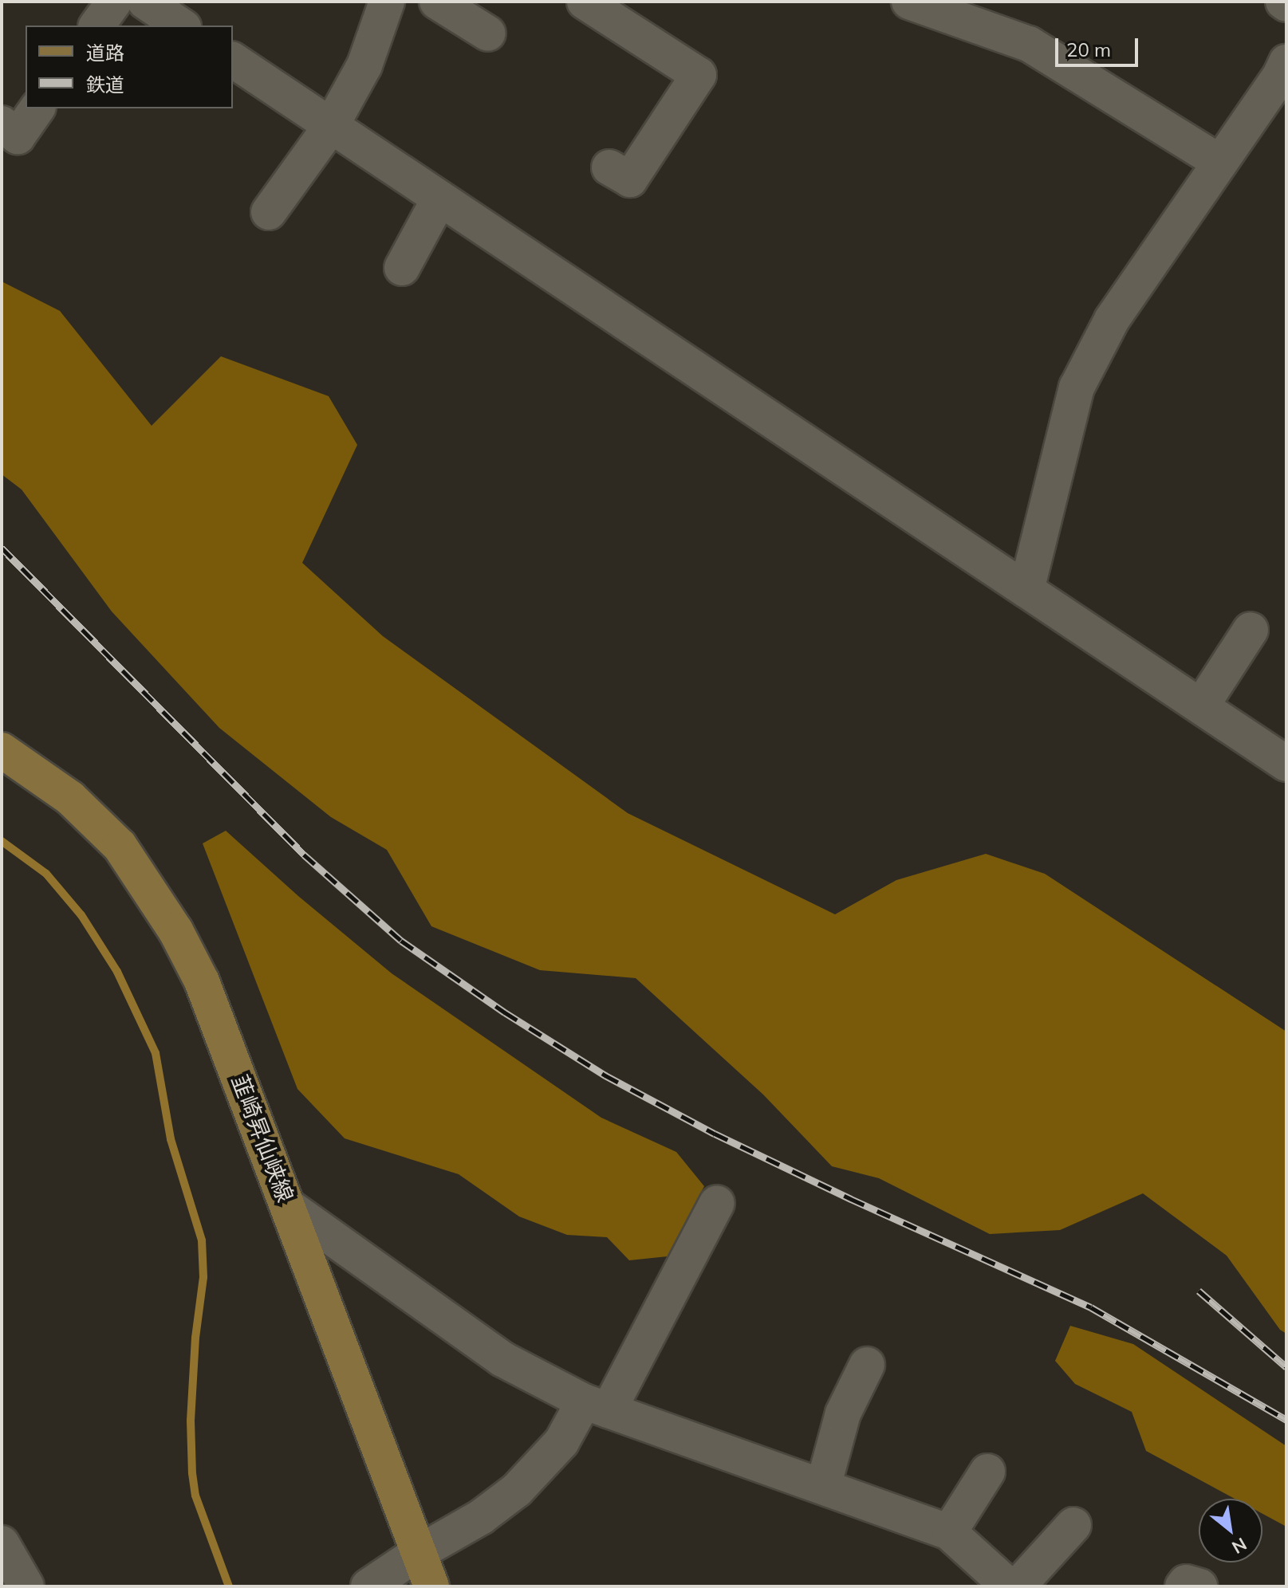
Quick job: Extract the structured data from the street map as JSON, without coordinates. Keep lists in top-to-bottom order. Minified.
{"streets":{"main road":["韮崎昇仙峡線"]},"legend":["道路","鉄道"],"scale_bar":"20 m","north":"bottom right"}
